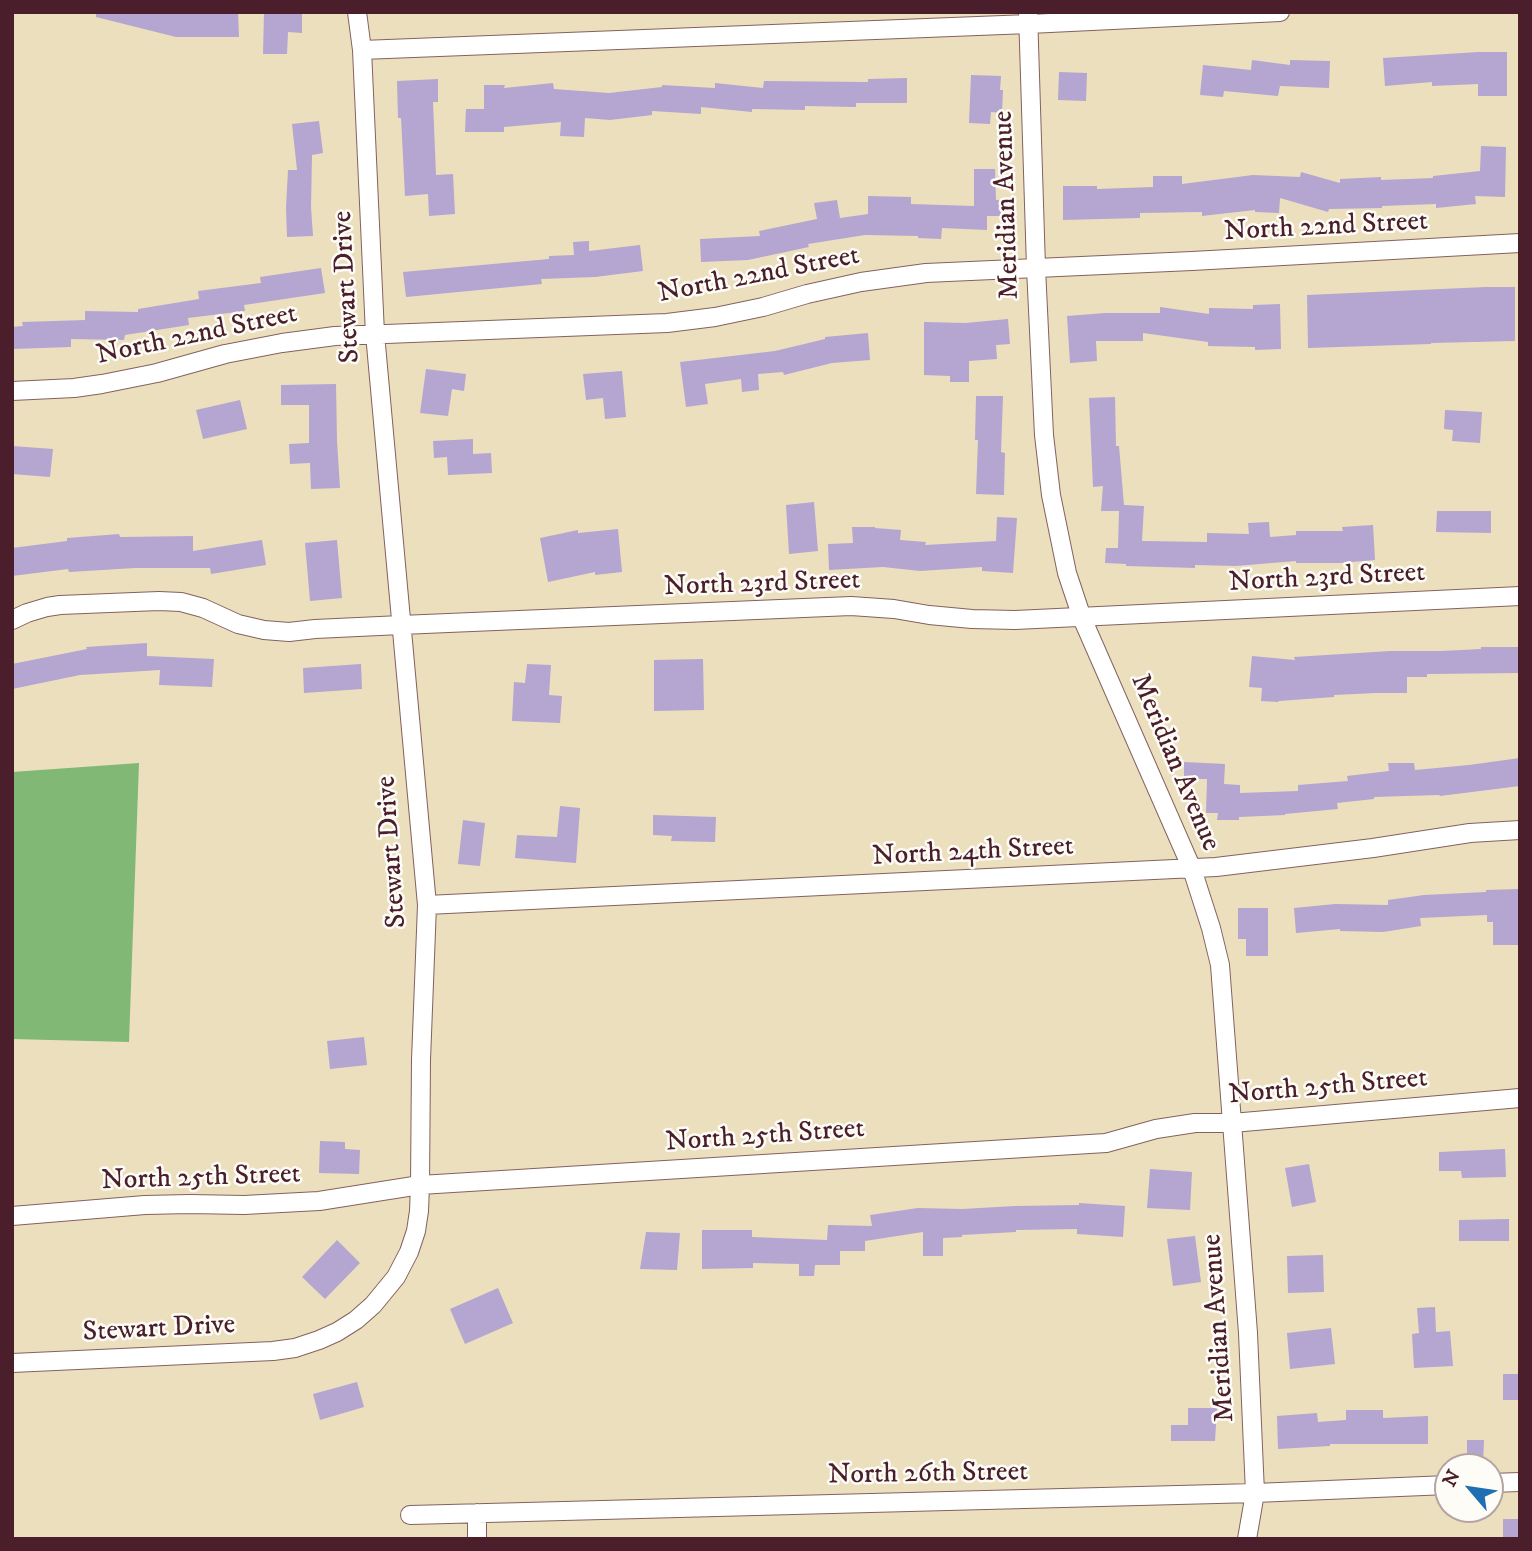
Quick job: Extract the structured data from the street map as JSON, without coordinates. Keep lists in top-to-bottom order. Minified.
{"streets":{"street":["Meridian Avenue","North 22nd Street","Stewart Drive","North 23rd Street","North 24th Street","North 25th Street","North 26th Street"]},"crossings":[["Meridian Avenue","North 22nd Street"],["Meridian Avenue","North 23rd Street"],["Meridian Avenue","North 24th Street"],["Meridian Avenue","North 25th Street"],["Meridian Avenue","North 26th Street"],["North 22nd Street","Stewart Drive"],["Stewart Drive","North 23rd Street"],["Stewart Drive","North 24th Street"],["Stewart Drive","North 25th Street"]],"north":"top left"}
